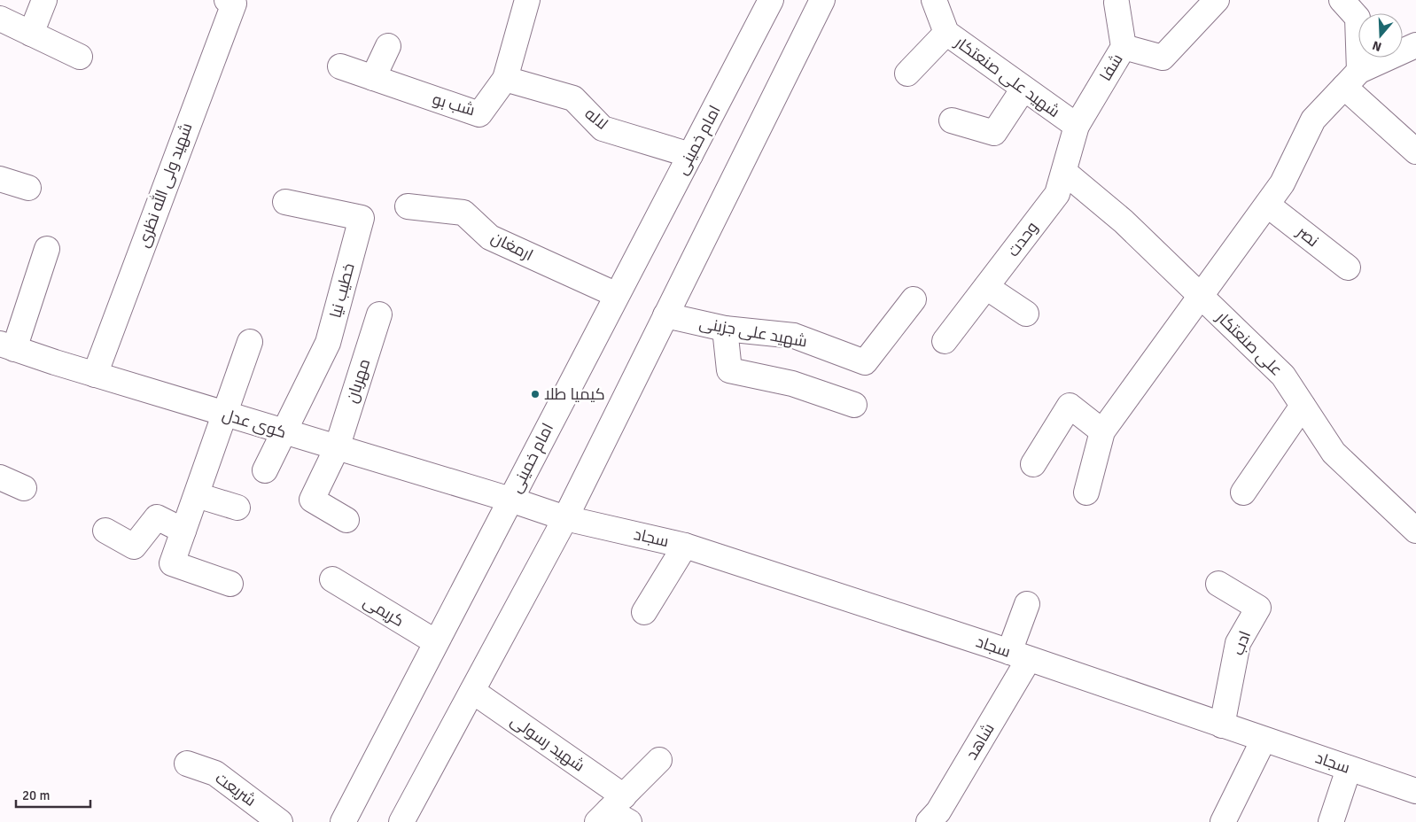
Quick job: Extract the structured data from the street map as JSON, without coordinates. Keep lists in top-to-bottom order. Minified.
{"streets":{"street":["شفا","شهید علی صنعتکار","شب بو","لاله","امام خمینی","شهید ولی الله نظری","نصر","وحدت","ارمغان","خطیب نیا","شهید علی جزینی","علی صنعتکار","مهربان","کوی عدل","سجاد","کریمی","ادب","شاهد","شهید رسولی","شریعت"]},"crossings":[["شفا","شهید علی صنعتکار"],["شفا","وحدت"],["شهید علی صنعتکار","وحدت"],["شب بو","لاله"],["لاله","امام خمینی"],["امام خمینی","ارمغان"],["امام خمینی","کوی عدل"],["امام خمینی","سجاد"],["امام خمینی","کریمی"],["شهید ولی الله نظری","کوی عدل"],["وحدت","علی صنعتکار"],["خطیب نیا","کوی عدل"],["مهربان","کوی عدل"],["کوی عدل","سجاد"],["سجاد","ادب"],["سجاد","شاهد"]],"places":["کیمیا طلا"],"scale_bar":"20 m","north":"bottom"}
